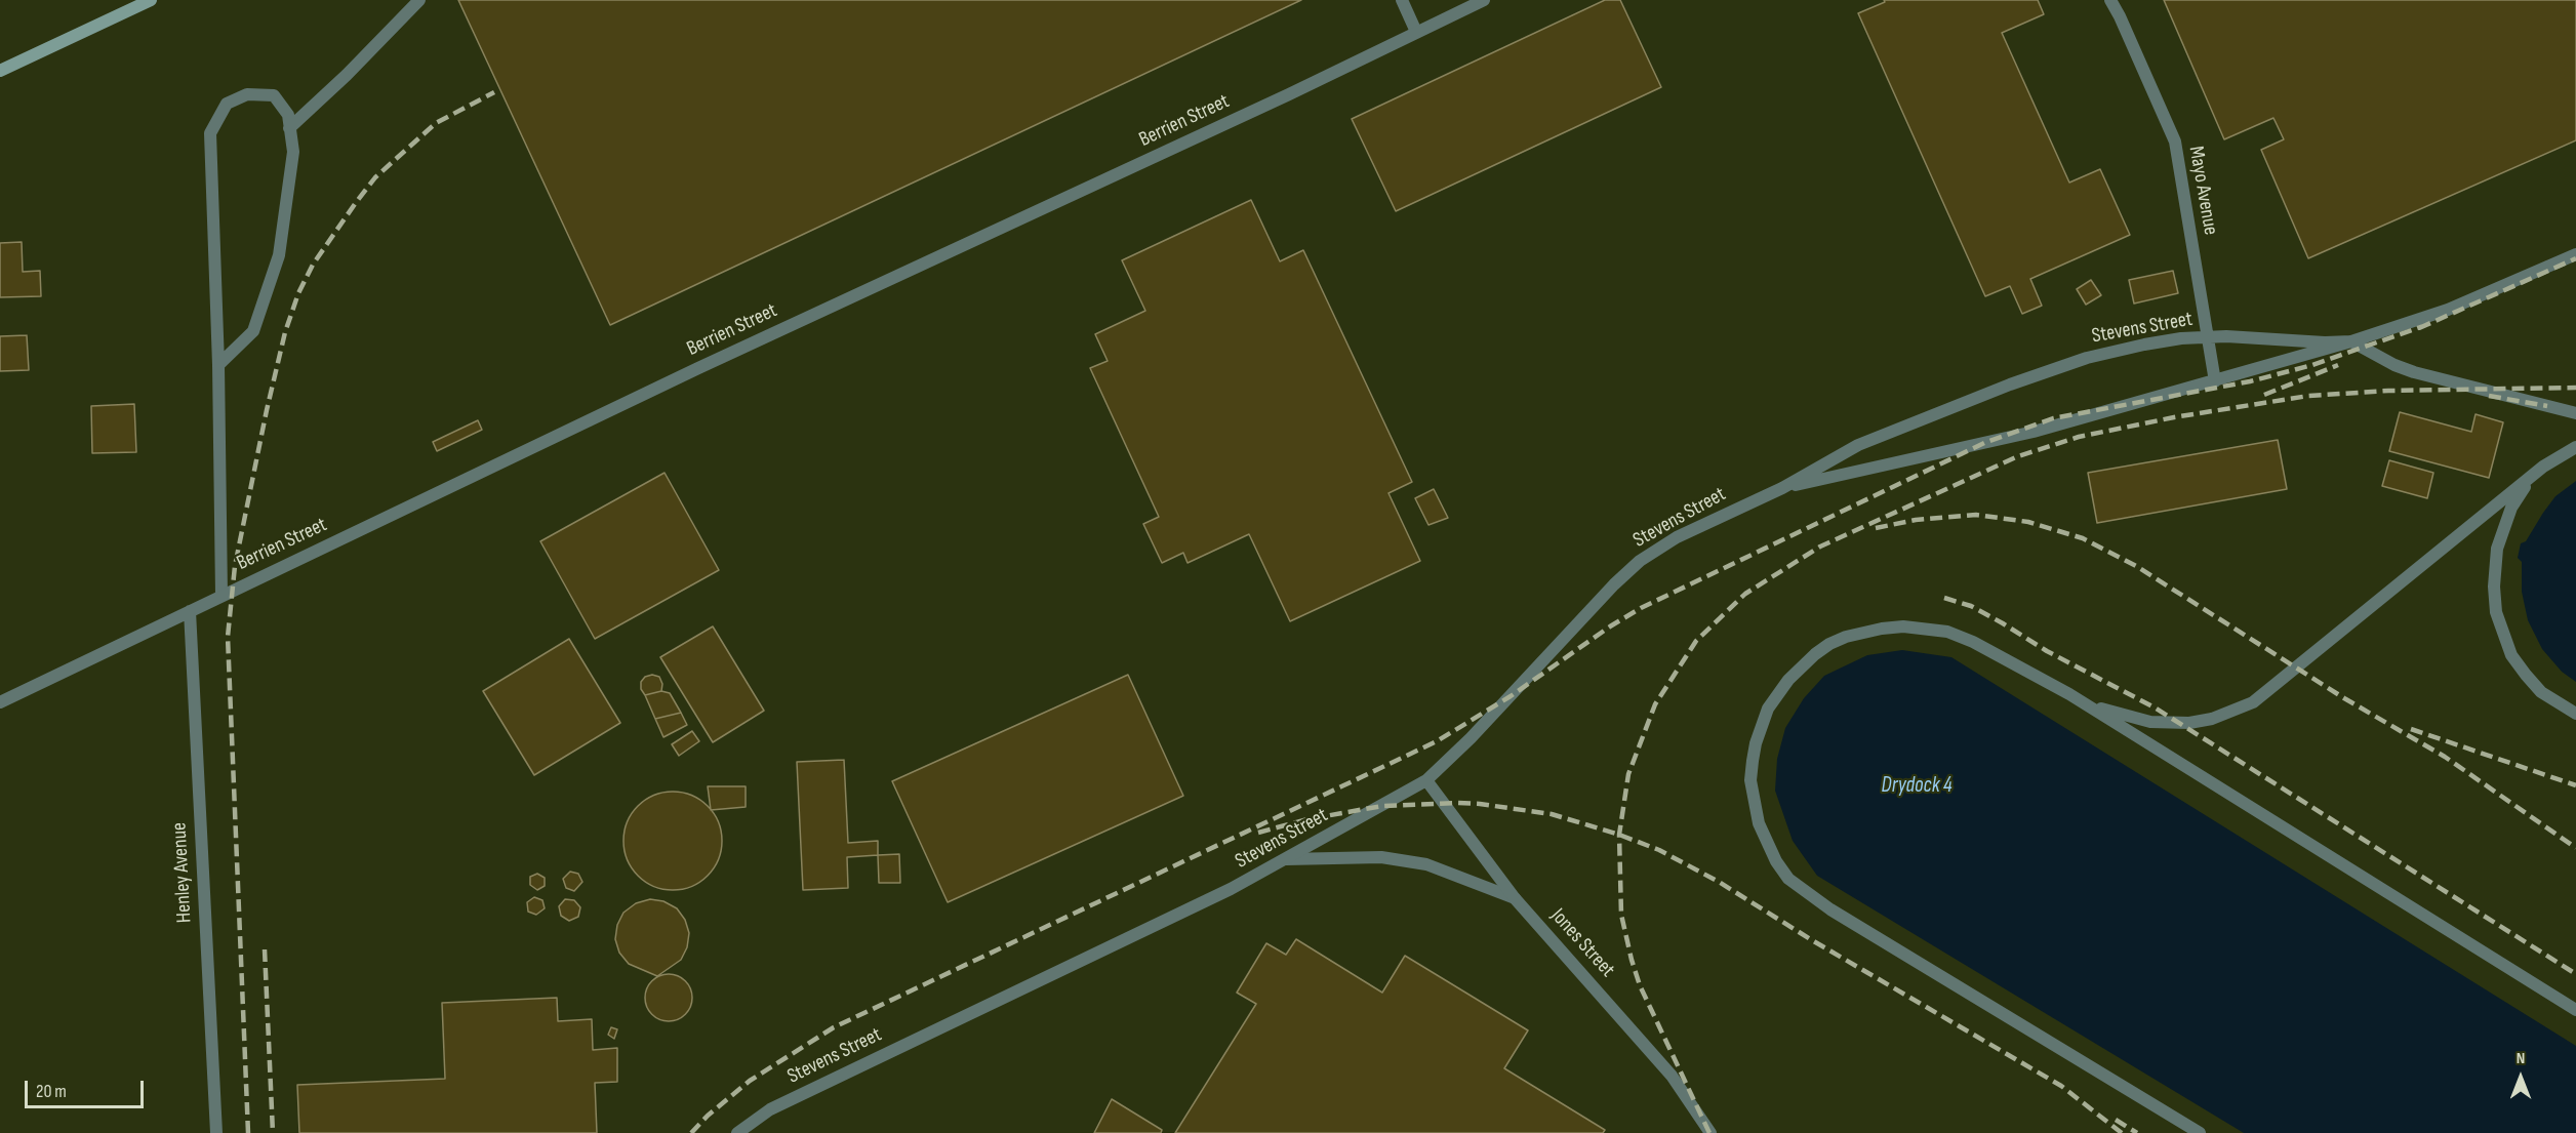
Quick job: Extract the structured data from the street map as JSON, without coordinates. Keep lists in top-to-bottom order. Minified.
{"streets":{"street":["Berrien Street","Mayo Avenue","Stevens Street","Henley Avenue","Jones Street"]},"crossings":[["Berrien Street","Henley Avenue"],["Mayo Avenue","Stevens Street"],["Stevens Street","Jones Street"]],"water":["Drydock 4"],"scale_bar":"20 m","north":"top"}
